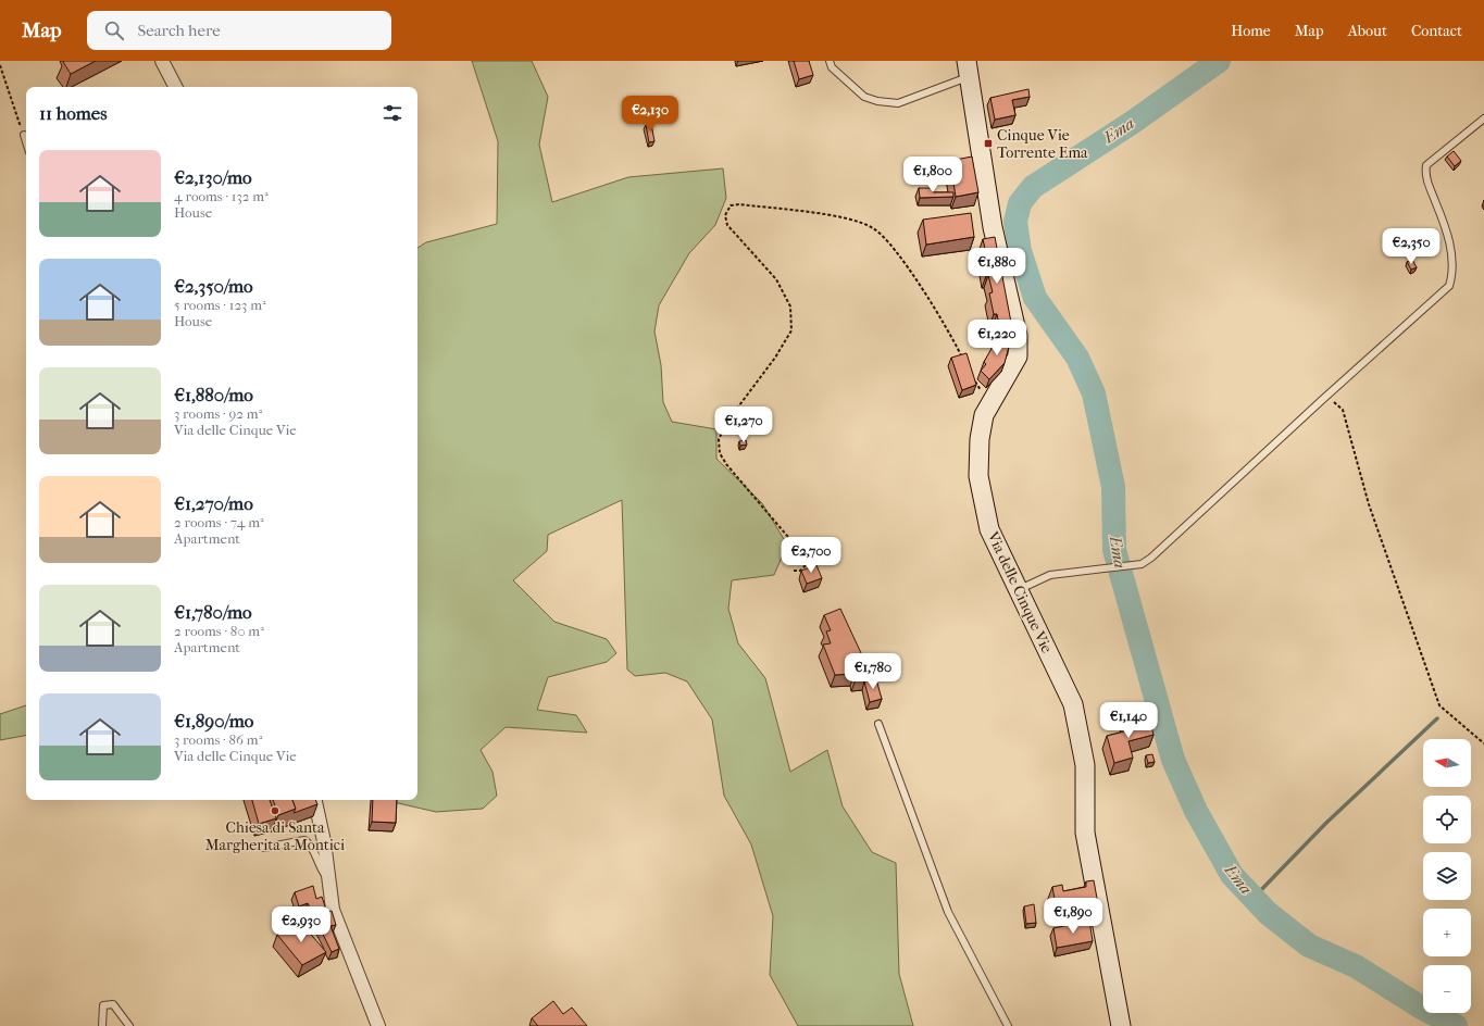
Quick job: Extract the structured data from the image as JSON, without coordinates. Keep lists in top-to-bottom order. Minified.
{"streets":{"street":["Via delle Cinque Vie"]},"water":["Ema"],"places":{"transit":["Cinque Vie Torrente Ema"],"other":["Chiesa di Santa Margherita a Montici"]},"north":"left","page":{"header":"Map","search":"Search here","nav":["Home","Map","About","Contact"],"heading":"11 homes","price":["€2,130","€1,800","€2,350","€1,880","€1,220","€1,270","€2,700","€1,780","€1,140","€1,890","€2,930"],"list":[{"name":"€2,130/mo","note":"4 rooms · 132 m² · House"},{"name":"€2,350/mo","note":"5 rooms · 123 m² · House"},{"name":"€1,880/mo","note":"3 rooms · 92 m² · Via delle Cinque Vie"},{"name":"€1,270/mo","note":"2 rooms · 74 m² · Apartment"},{"name":"€1,780/mo","note":"2 rooms · 80 m² · Apartment"},{"name":"€1,890/mo","note":"3 rooms · 86 m² · Via delle Cinque Vie"}],"map_buttons":["+","−"]}}
